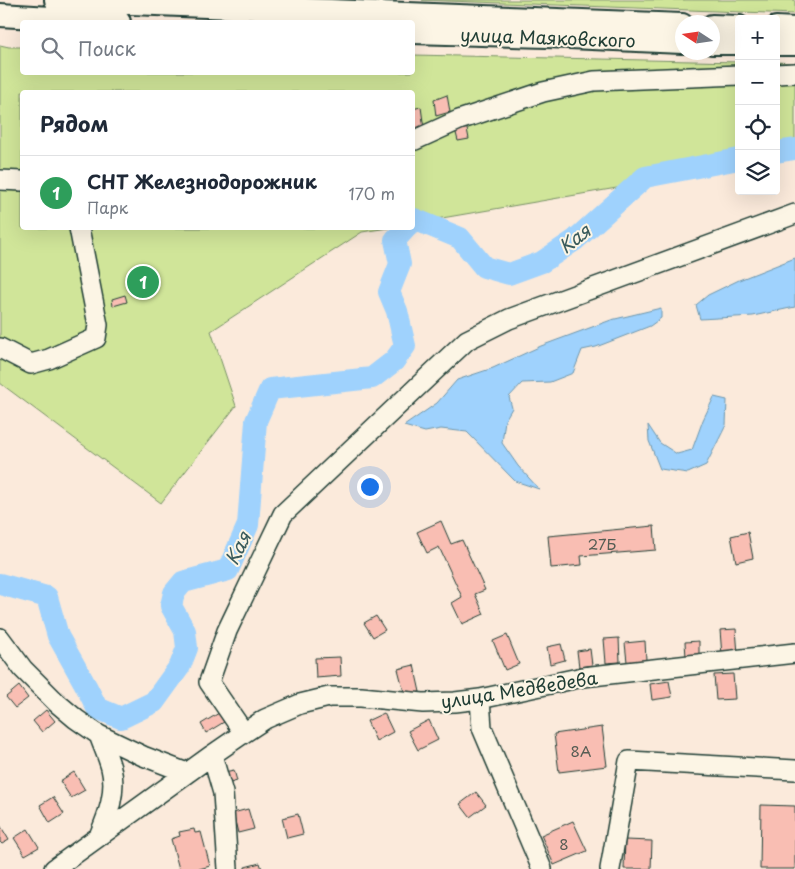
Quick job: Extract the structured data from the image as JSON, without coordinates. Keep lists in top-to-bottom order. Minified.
{"streets":{"main road":["улица Маяковского"],"street":["улица Медведева"]},"water":["Кая"],"house_numbers":["27Б","8А","8"],"north":"left","page":{"map_buttons":["+","−"],"search":"Поиск","heading":"Рядом","list":[{"mark":"1","name":"СНТ Железнодорожник","note":"Парк","value":"170 m"}],"pins":"1"}}
